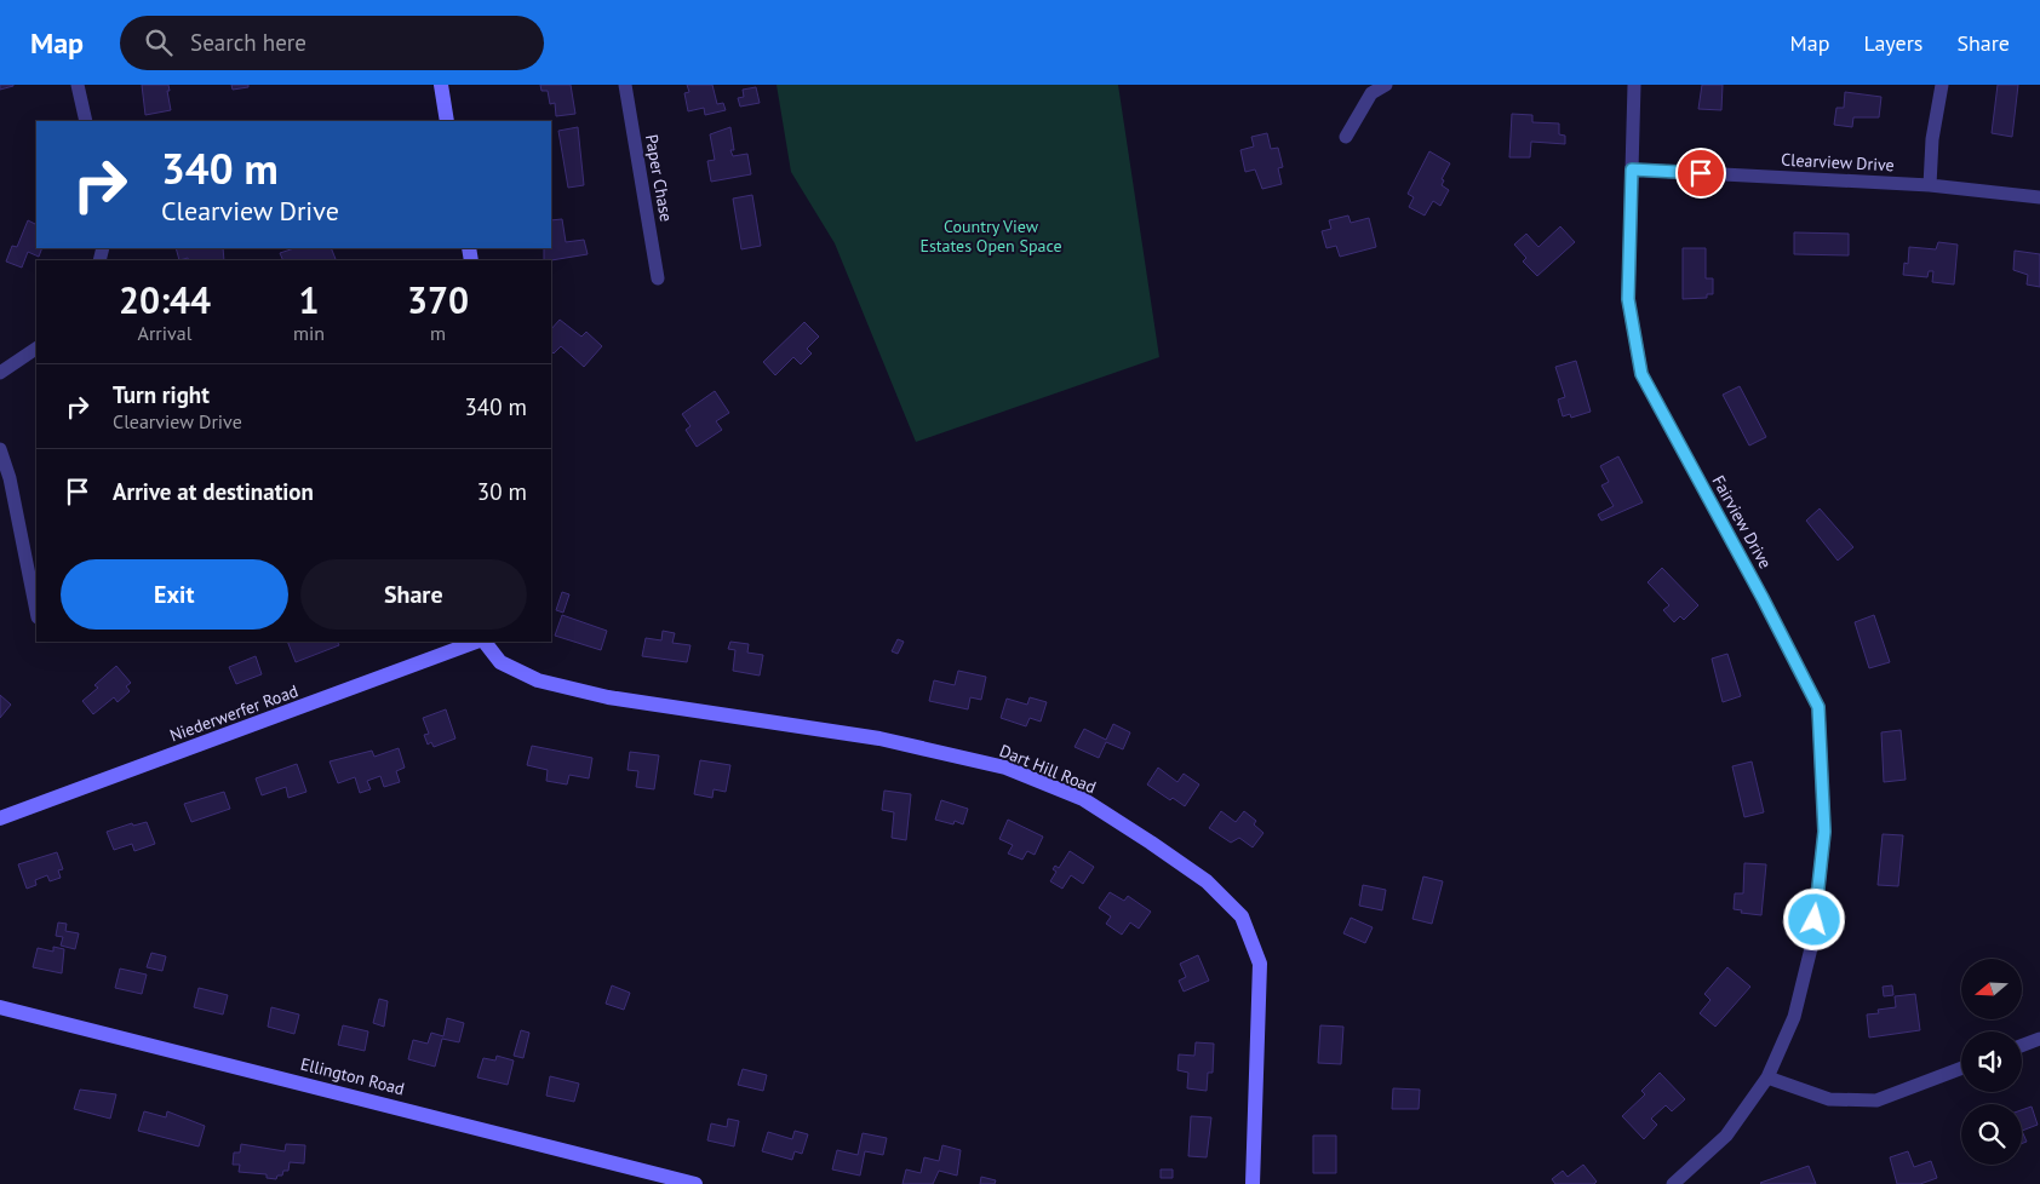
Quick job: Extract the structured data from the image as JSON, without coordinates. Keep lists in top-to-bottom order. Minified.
{"streets":{"street":["Clearview Drive","Paper Chase","Fairview Drive","Niederwerfer Road","Dart Hill Road","Ellington Road"]},"crossings":[["Clearview Drive","Fairview Drive"]],"parks":["Country View Estates Open Space"],"north":"left","page":{"header":"Map","search":"Search here","nav":["Map","Layers","Share"],"turn":["340 m","Clearview Drive"],"eta":["20:44","Arrival","1","min","370","m"],"list":[{"name":"Turn right","note":"Clearview Drive","value":"340 m"},{"name":"Arrive at destination","value":"30 m"}],"buttons":["Exit","Share"]}}
